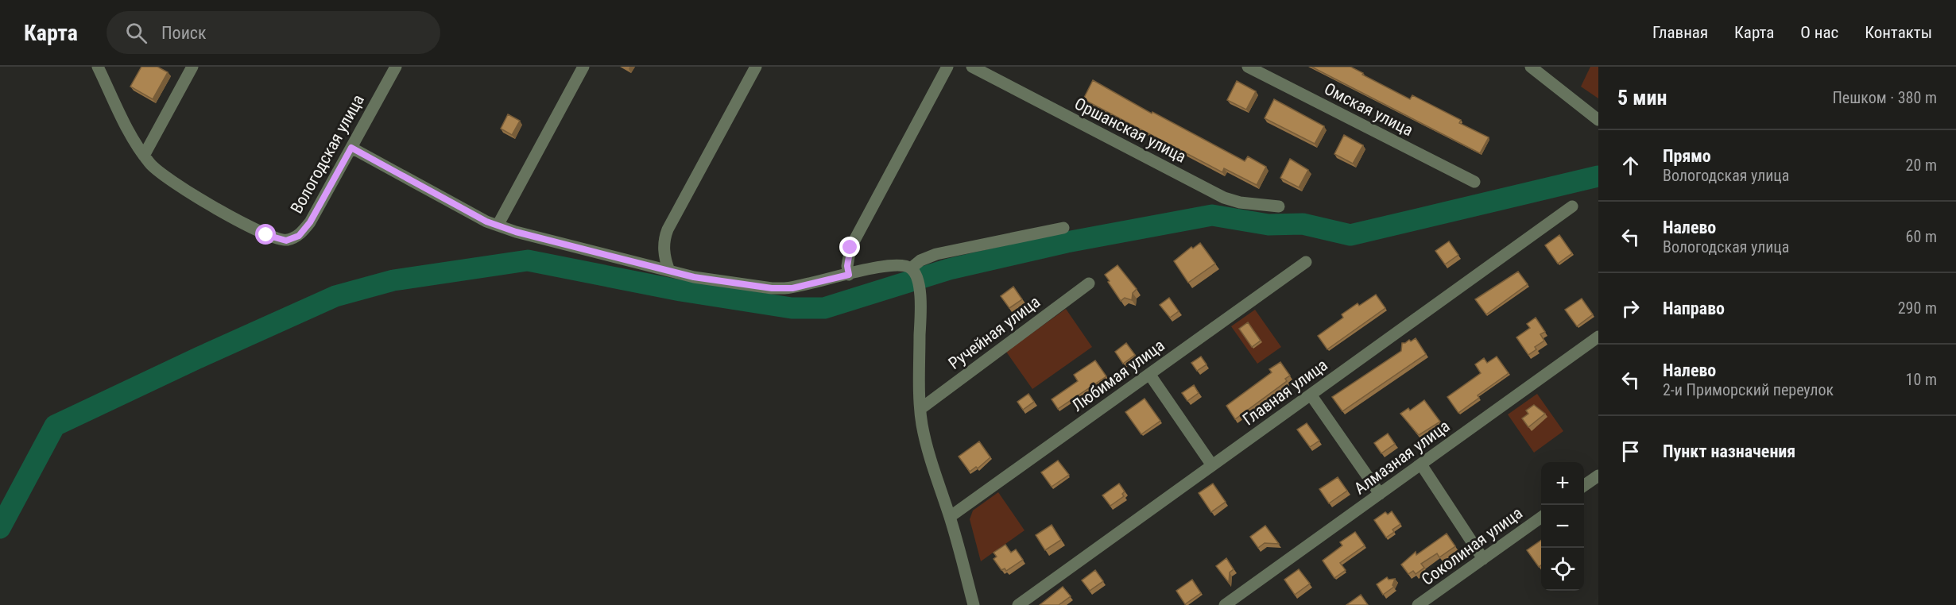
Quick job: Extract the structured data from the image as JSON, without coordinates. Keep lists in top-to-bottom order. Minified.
{"streets":{"street":["Омская улица","Оршанская улица","Вологодская улица","Ручейная улица","Любимая улица","Главная улица","Алмазная улица","Соколиная улица"]},"page":{"header":"Карта","search":"Поиск","nav":["Главная","Карта","О нас","Контакты"],"heading":["5 мин","Пешком · 380 m"],"list":[["Прямо","Вологодская улица","20 m"],["Налево","Вологодская улица","60 m"],["Направо","290 m"],["Налево","2-и Приморский переулок","10 m"],"Пункт назначения"],"map_buttons":["+","−"]}}
